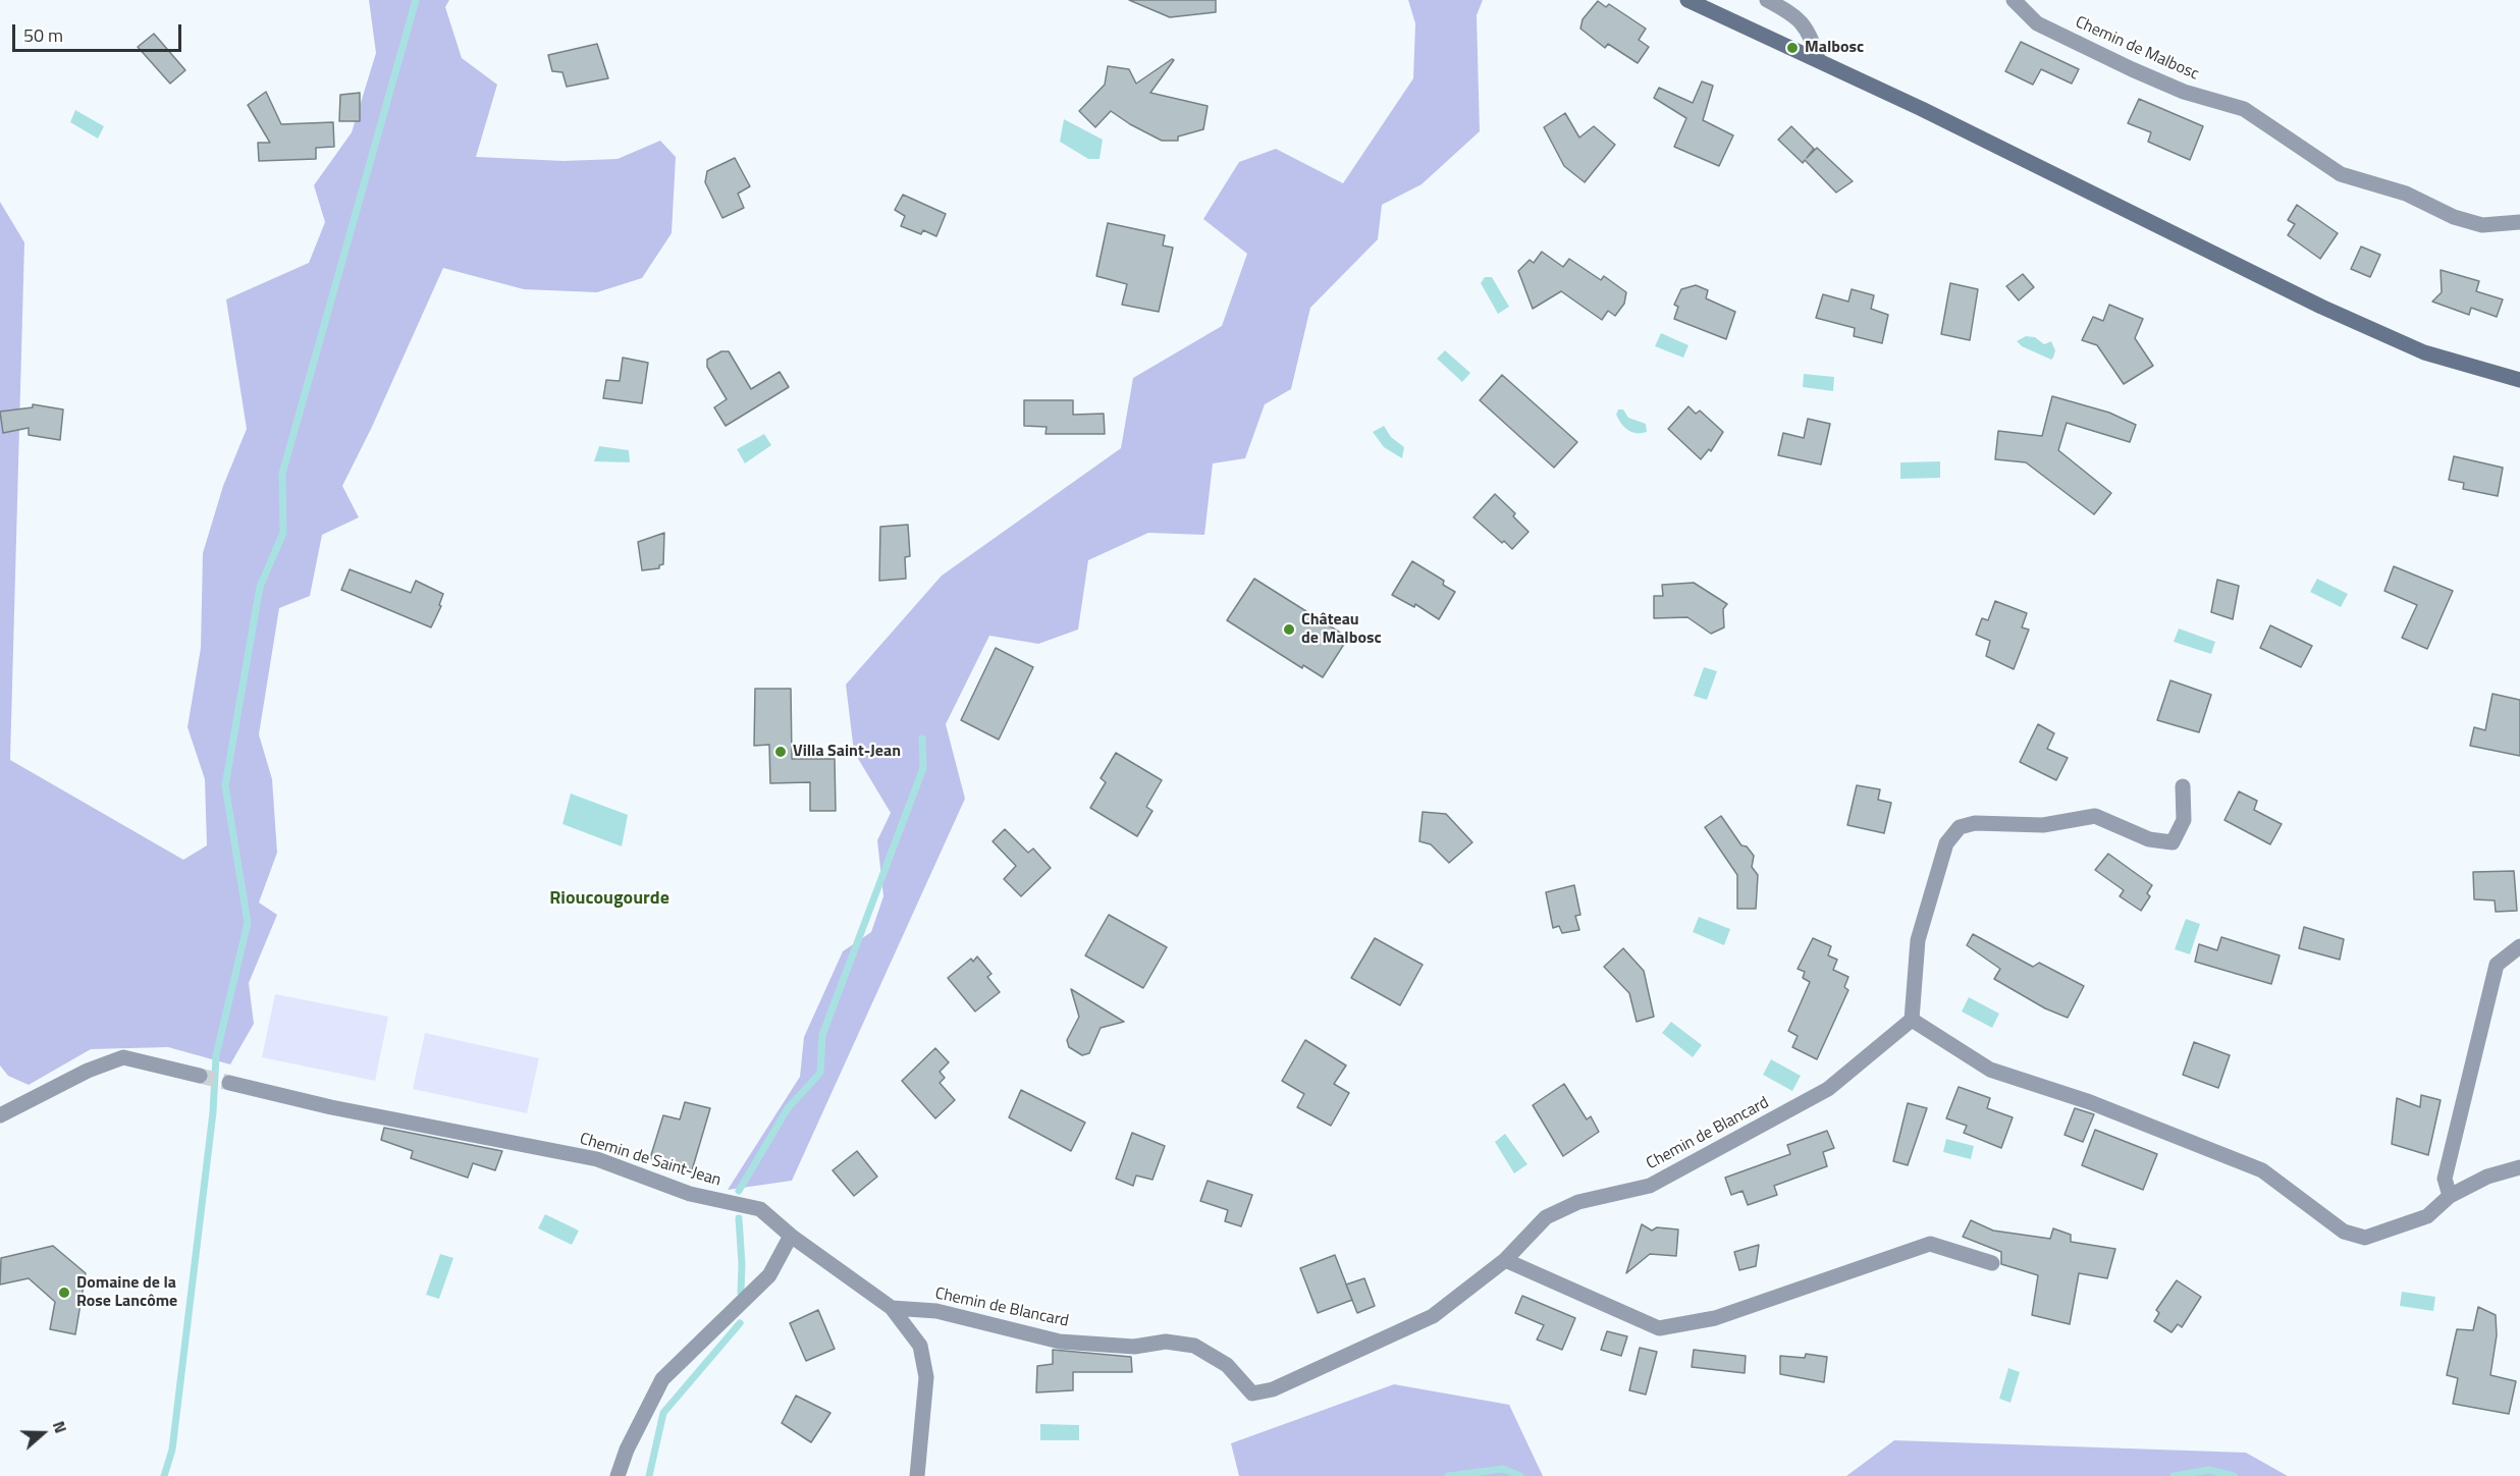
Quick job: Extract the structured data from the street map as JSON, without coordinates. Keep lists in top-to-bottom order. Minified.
{"streets":{"street":["Chemin de Malbosc","Chemin de Blancard","Chemin de Saint-Jean"]},"crossings":[["Chemin de Blancard","Chemin de Saint-Jean"]],"districts":["Rioucougourde"],"places":["Malbosc","Château de Malbosc","Villa Saint-Jean","Domaine de la Rose Lancôme"],"scale_bar":"50 m","north":"right"}
